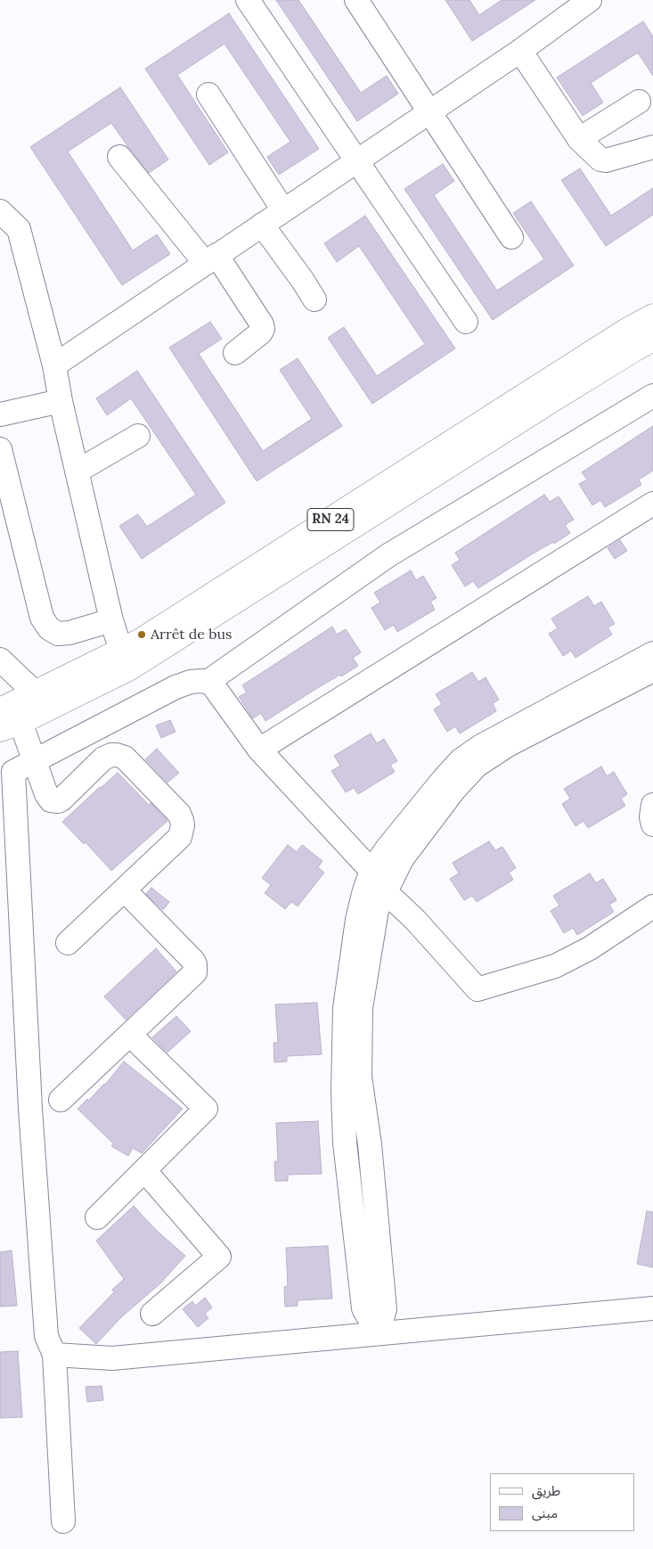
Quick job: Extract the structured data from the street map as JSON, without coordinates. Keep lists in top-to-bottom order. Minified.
{"streets":{"highway":["RN 24"]},"places":["Arrêt de bus"],"legend":["طريق","مبنى"]}
